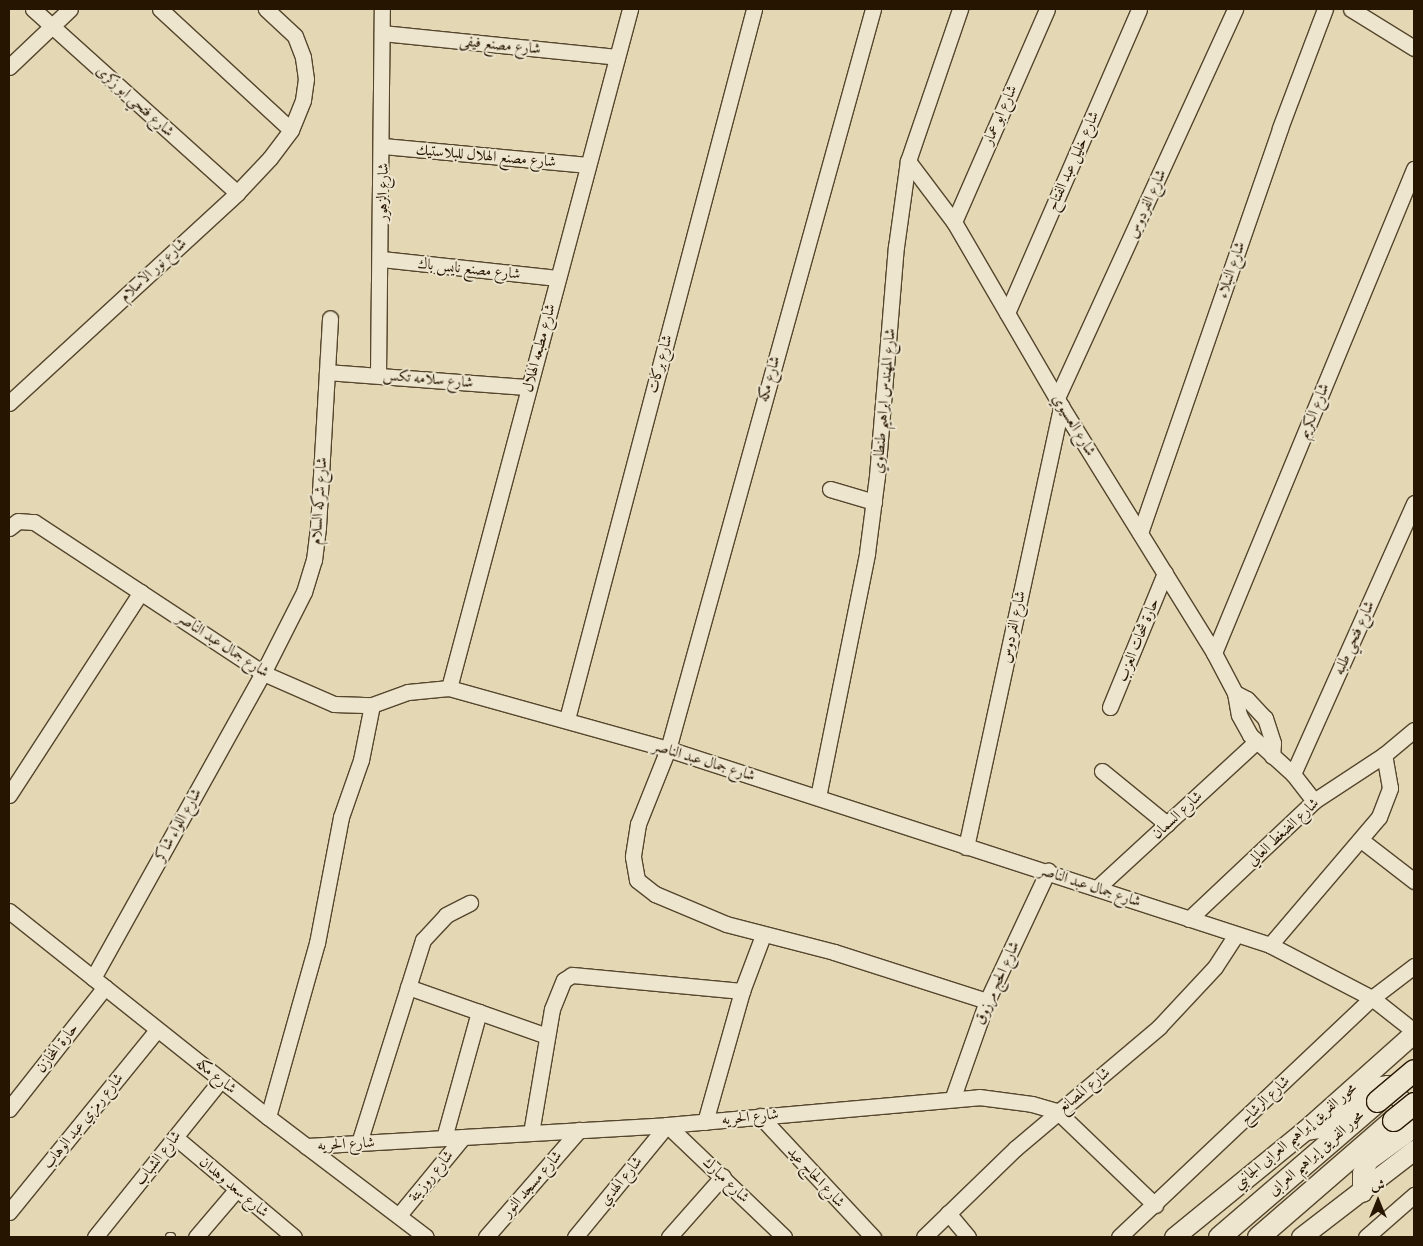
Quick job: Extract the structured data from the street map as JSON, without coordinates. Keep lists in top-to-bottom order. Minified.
{"streets":{"main road":["محور الفريق إبراهيم العرابى"],"street":["شارع مصنع فيفى","شارع فتحي ابو زكرى","شارع ابو عمار","شارع مصنع الهلال للبلاستيك","شارع خليل عبد الفتاح","شارع الزهور","شارع الفردوس","شارع مصنع نايس باك","شارع نور الاسلام","شارع النبلاء","شارع مطبعه الهلال","شارع بركات","شارع سلامه تكس","شارع مكه","شارع المهندس ابراهيم طنطاوي","شارع الكريم","شارع العسيوي","شارع شركه السلام","شارع فتحي طلبه","حارة شحات العزب","شارع جمال عبد الناصر","شارع السمان","شارع اللواء شاكر","شارع الضغط العالي","شارع الحج مرزوق","حارة المخازن","شارع المصانع","شارع الرشاح","شارع الحريه","شارع رمزي عبد الوهاب","محور الفريق إبراهيم العرابى الجانبي","شارع الشباب","شارع روزيتة","شارع الحاج عيد","شارع مبارك","شارع الهدي","شارع مسجد النور","شارع سعد وهدان"]},"crossings":[["شارع مصنع فيفى","شارع الزهور"],["شارع مصنع فيفى","شارع مطبعه الهلال"],["شارع فتحي ابو زكرى","شارع نور الاسلام"],["شارع ابو عمار","شارع العسيوي"],["شارع مصنع الهلال للبلاستيك","شارع الزهور"],["شارع مصنع الهلال للبلاستيك","شارع مطبعه الهلال"],["شارع خليل عبد الفتاح","شارع العسيوي"],["شارع الزهور","شارع مصنع نايس باك"],["شارع الزهور","شارع سلامه تكس"],["شارع الفردوس","شارع العسيوي"],["شارع الفردوس","شارع جمال عبد الناصر"],["شارع مصنع نايس باك","شارع مطبعه الهلال"],["شارع النبلاء","شارع العسيوي"],["شارع مطبعه الهلال","شارع سلامه تكس"],["شارع مطبعه الهلال","شارع جمال عبد الناصر"],["شارع بركات","شارع جمال عبد الناصر"],["شارع سلامه تكس","شارع شركه السلام"],["شارع مكه","شارع جمال عبد الناصر"],["شارع مكه","شارع اللواء شاكر"],["شارع مكه","شارع الحج مرزوق"],["شارع مكه","حارة المخازن"],["شارع مكه","شارع الحريه"],["شارع مكه","شارع رمزي عبد الوهاب"],["شارع مكه","شارع الشباب"],["شارع مكه","شارع روزيتة"],["شارع المهندس ابراهيم طنطاوي","شارع العسيوي"],["شارع المهندس ابراهيم طنطاوي","شارع جمال عبد الناصر"],["شارع الكريم","شارع العسيوي"],["شارع العسيوي","شارع فتحي طلبه"],["شارع العسيوي","حارة شحات العزب"],["شارع العسيوي","شارع السمان"],["شارع العسيوي","شارع الضغط العالي"],["شارع شركه السلام","شارع جمال عبد الناصر"],["شارع شركه السلام","شارع اللواء شاكر"],["شارع جمال عبد الناصر","شارع السمان"],["شارع جمال عبد الناصر","شارع اللواء شاكر"],["شارع جمال عبد الناصر","شارع الضغط العالي"],["شارع جمال عبد الناصر","شارع الحج مرزوق"],["شارع جمال عبد الناصر","شارع المصانع"],["شارع جمال عبد الناصر","شارع الرشاح"],["شارع جمال عبد الناصر","محور الفريق إبراهيم العرابى الجانبي"],["شارع اللواء شاكر","حارة المخازن"],["شارع الحج مرزوق","شارع الحريه"],["شارع المصانع","شارع الحريه"],["شارع الحريه","شارع روزيتة"],["شارع الحريه","شارع الحاج عيد"],["شارع الحريه","شارع مبارك"],["شارع الحريه","شارع الهدي"],["شارع الحريه","شارع مسجد النور"],["شارع الشباب","شارع سعد وهدان"],["شارع مبارك","شارع الهدي"]],"north":"top"}
